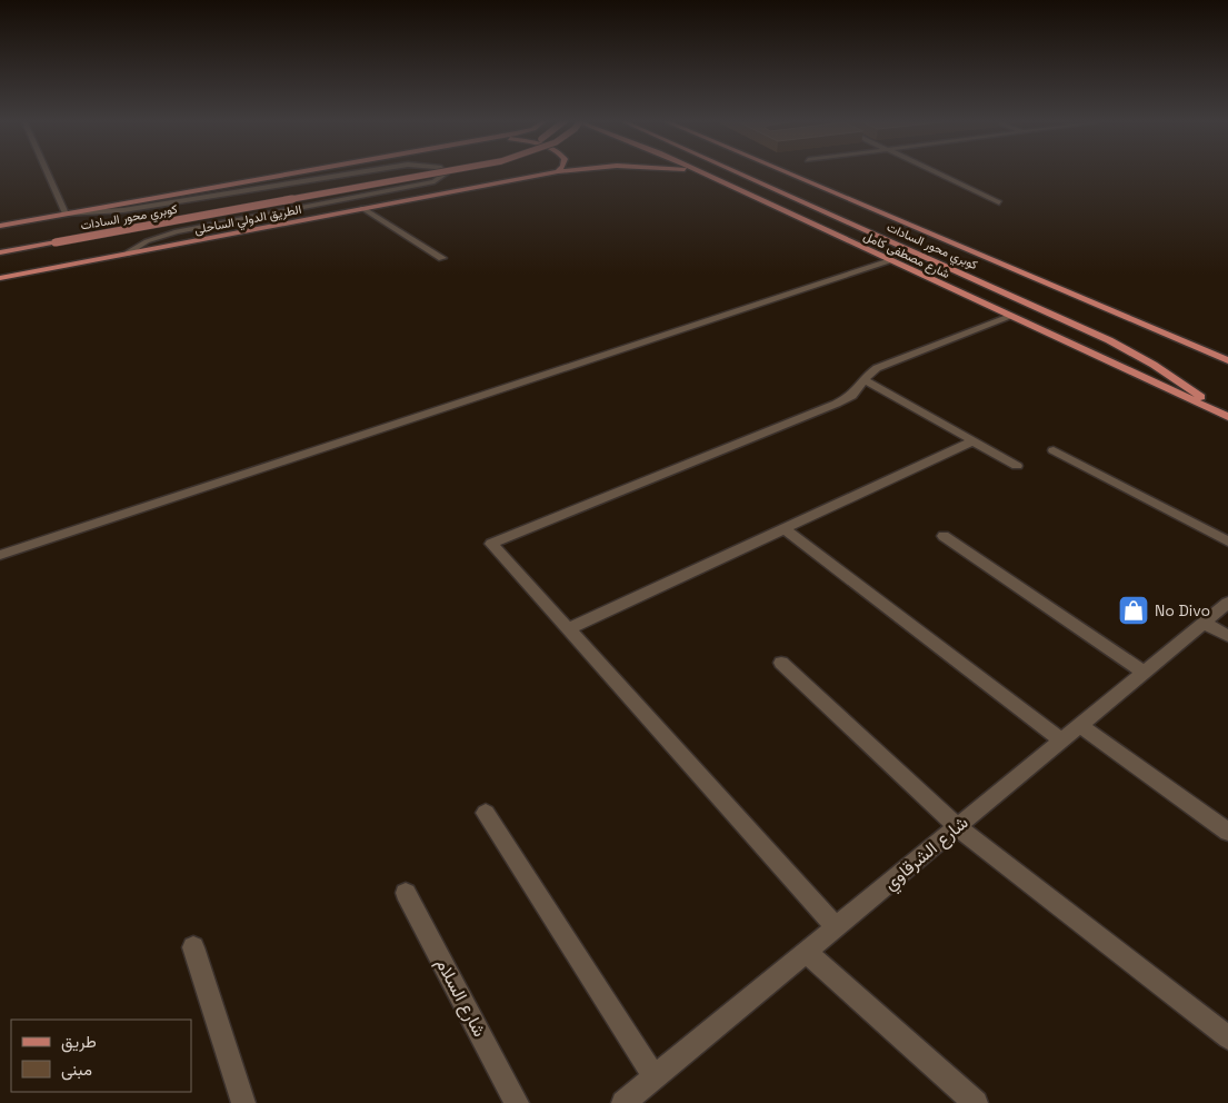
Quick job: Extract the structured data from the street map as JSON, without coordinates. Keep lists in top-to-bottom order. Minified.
{"streets":{"main road":["كوبري محور السادات","الطريق الدولي الساحلى","شارع مصطفى كامل"],"street":["شارع الشرقاوي","شارع السلام"]},"crossings":[["كوبري محور السادات","شارع مصطفى كامل"]],"places":{"shop":["No Divo"]},"legend":["طريق","مبنى"]}
